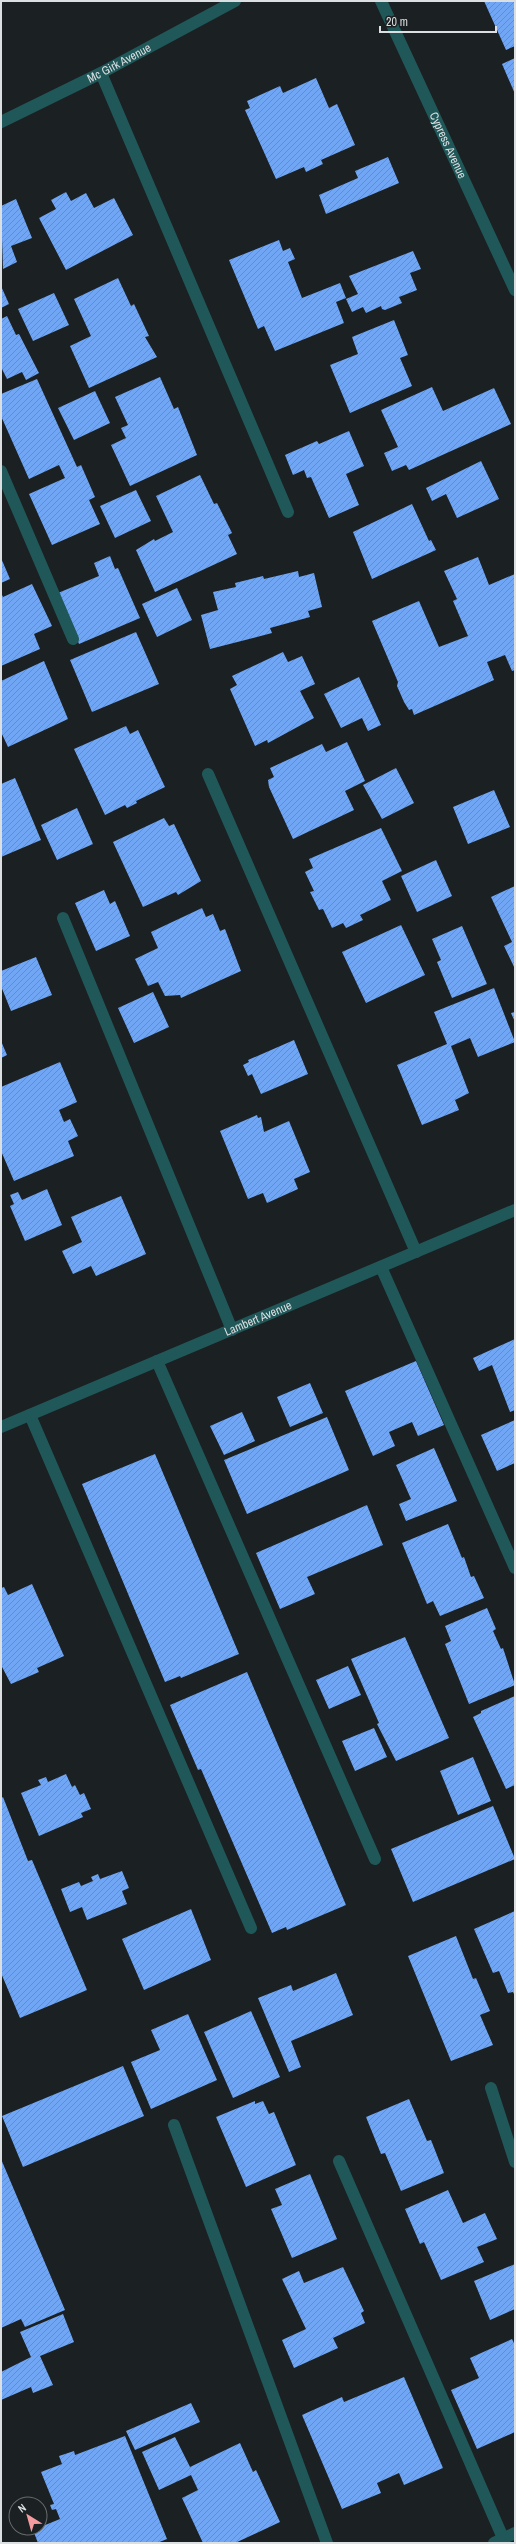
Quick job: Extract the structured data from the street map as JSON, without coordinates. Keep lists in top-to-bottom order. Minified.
{"streets":{"street":["Mc Girk Avenue","Cypress Avenue","Lambert Avenue"]},"scale_bar":"20 m","north":"top left"}
